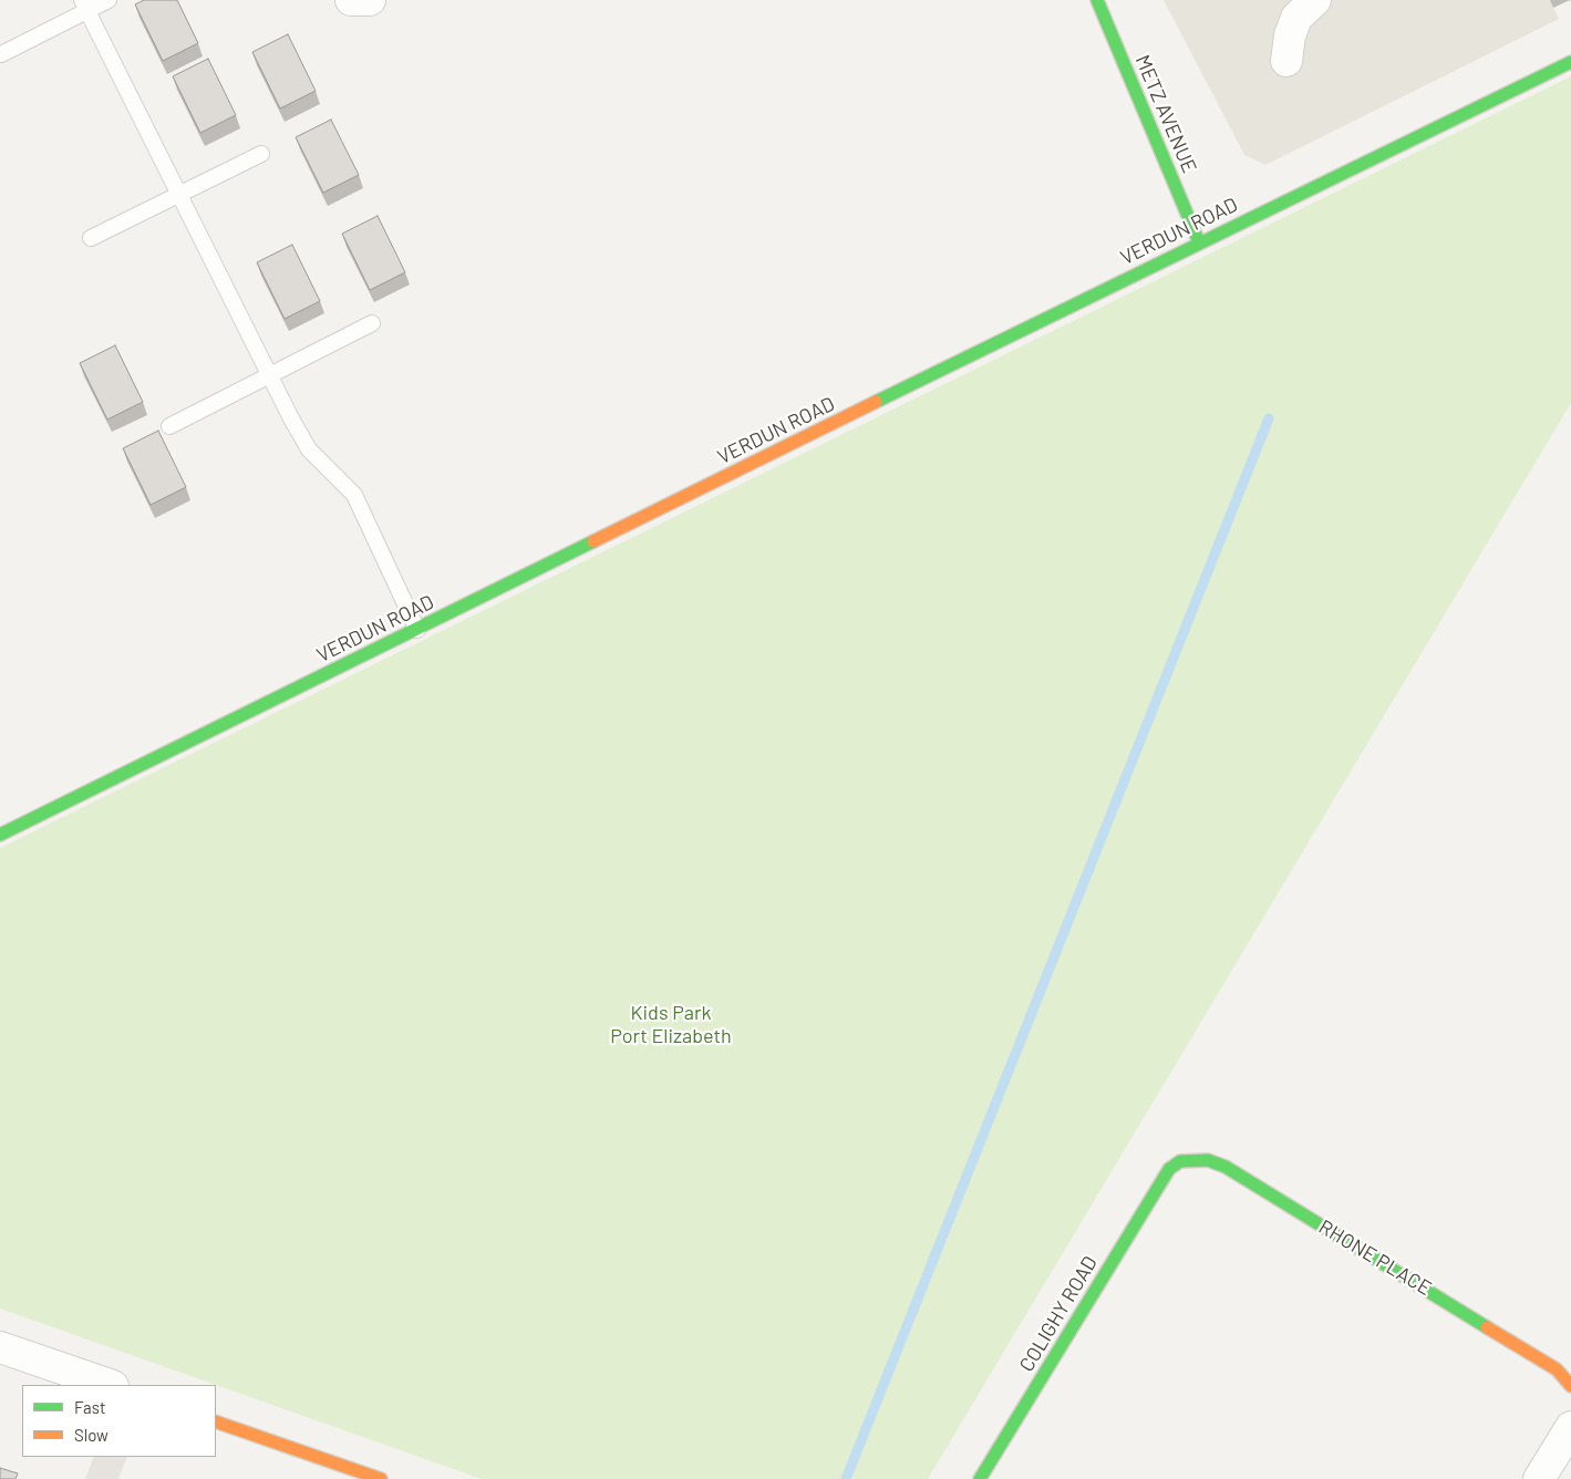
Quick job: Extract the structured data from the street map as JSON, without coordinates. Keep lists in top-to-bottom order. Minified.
{"streets":{"street":["METZ AVENUE","VERDUN ROAD","RHONE PLACE","COLIGHY ROAD"]},"crossings":[["METZ AVENUE","VERDUN ROAD"],["RHONE PLACE","COLIGHY ROAD"]],"parks":["Kids Park Port Elizabeth"],"legend":["Fast","Slow"]}
